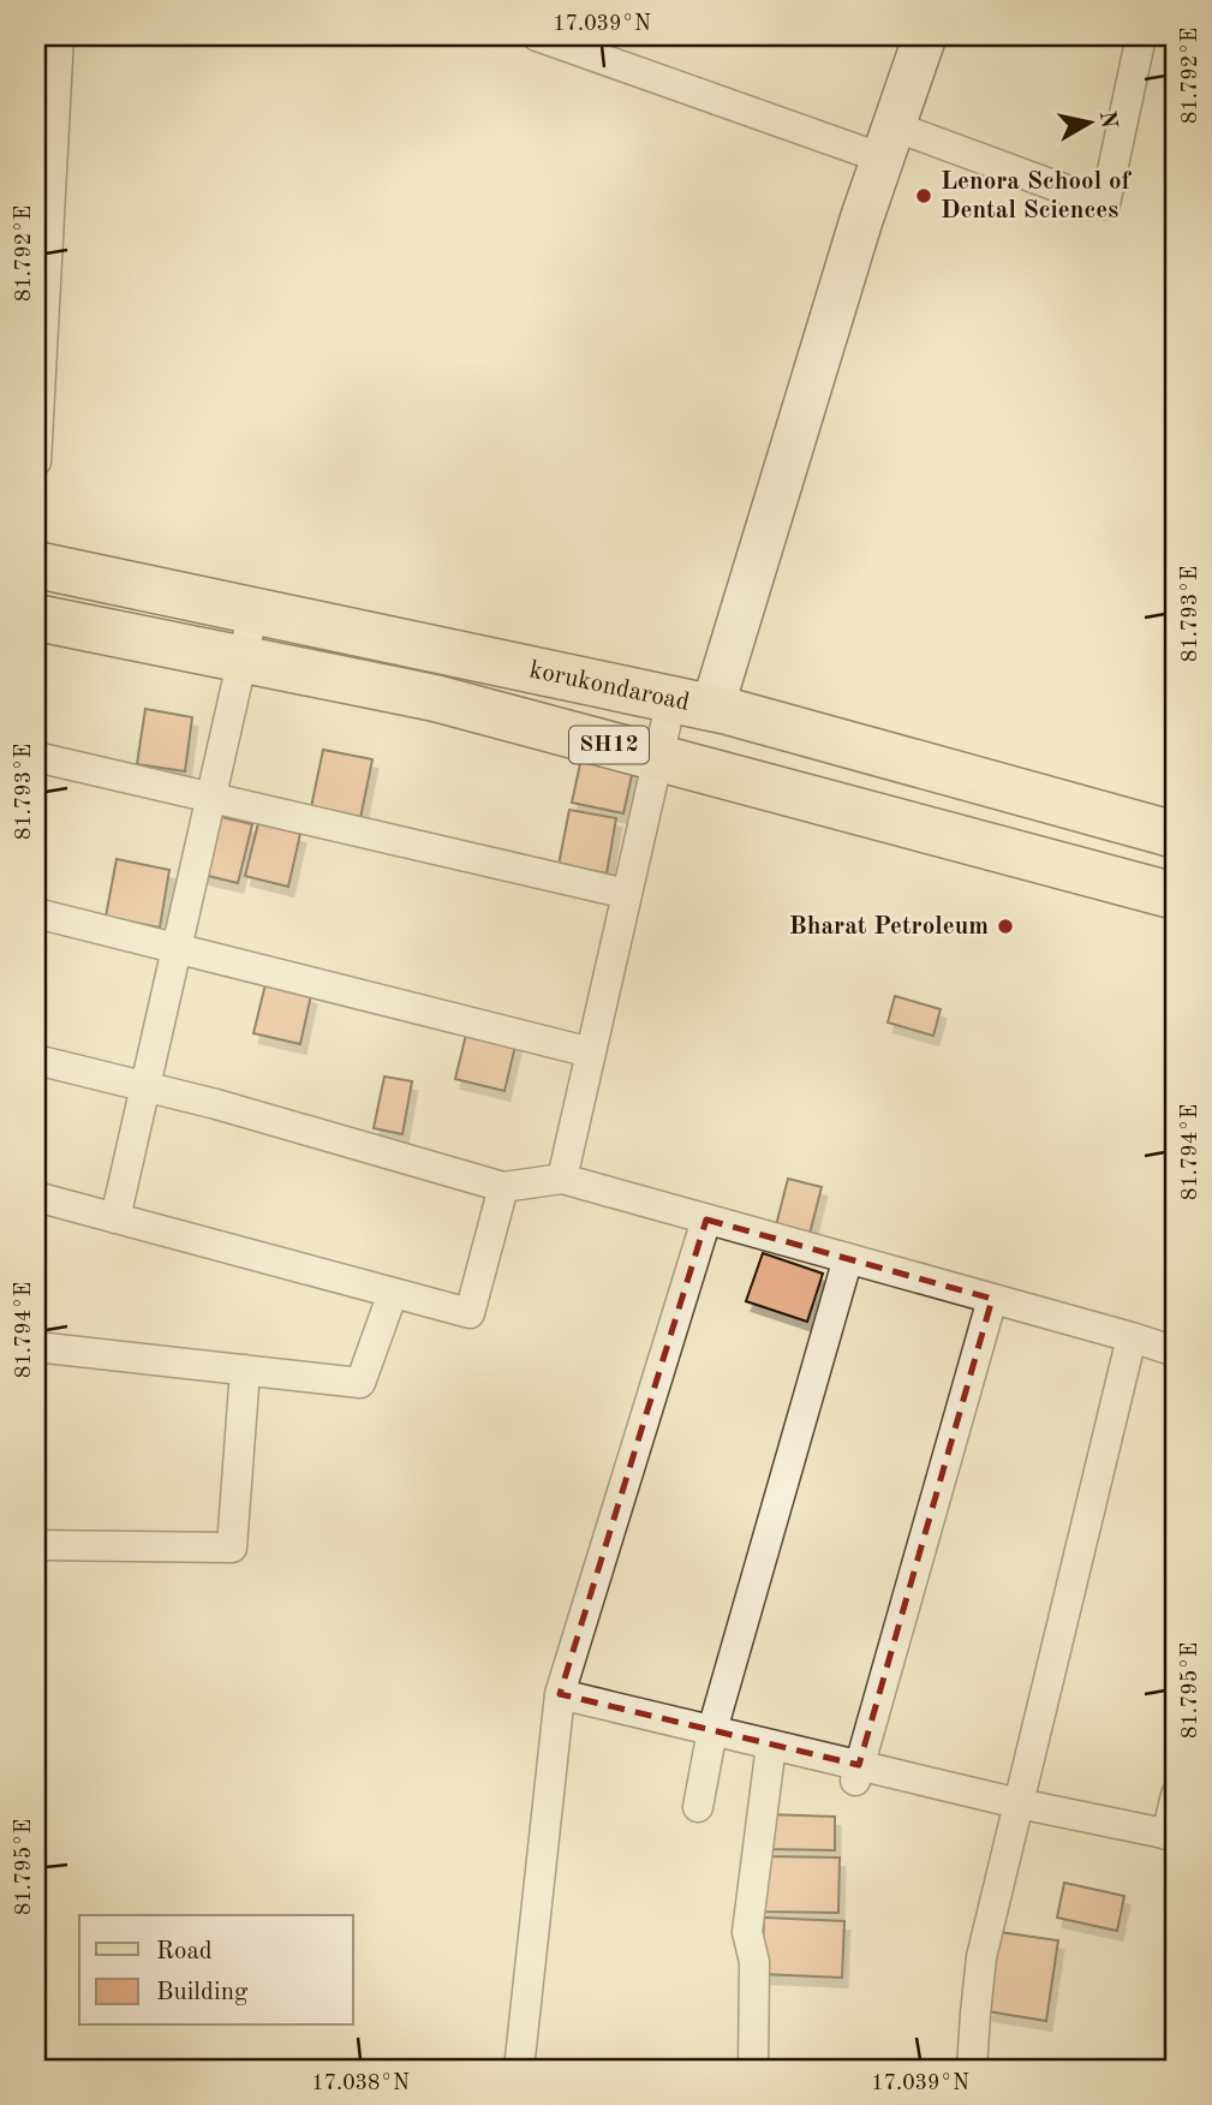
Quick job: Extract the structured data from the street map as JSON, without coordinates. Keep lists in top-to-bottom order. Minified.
{"streets":{"main road":["korukondaroad","SH12"]},"places":["Lenora School of Dental Sciences","Bharat Petroleum"],"legend":["Road","Building"],"north":"right","coordinates":["17.039°N","81.792°E","81.793°E","81.794°E","81.795°E","17.038°N"]}
